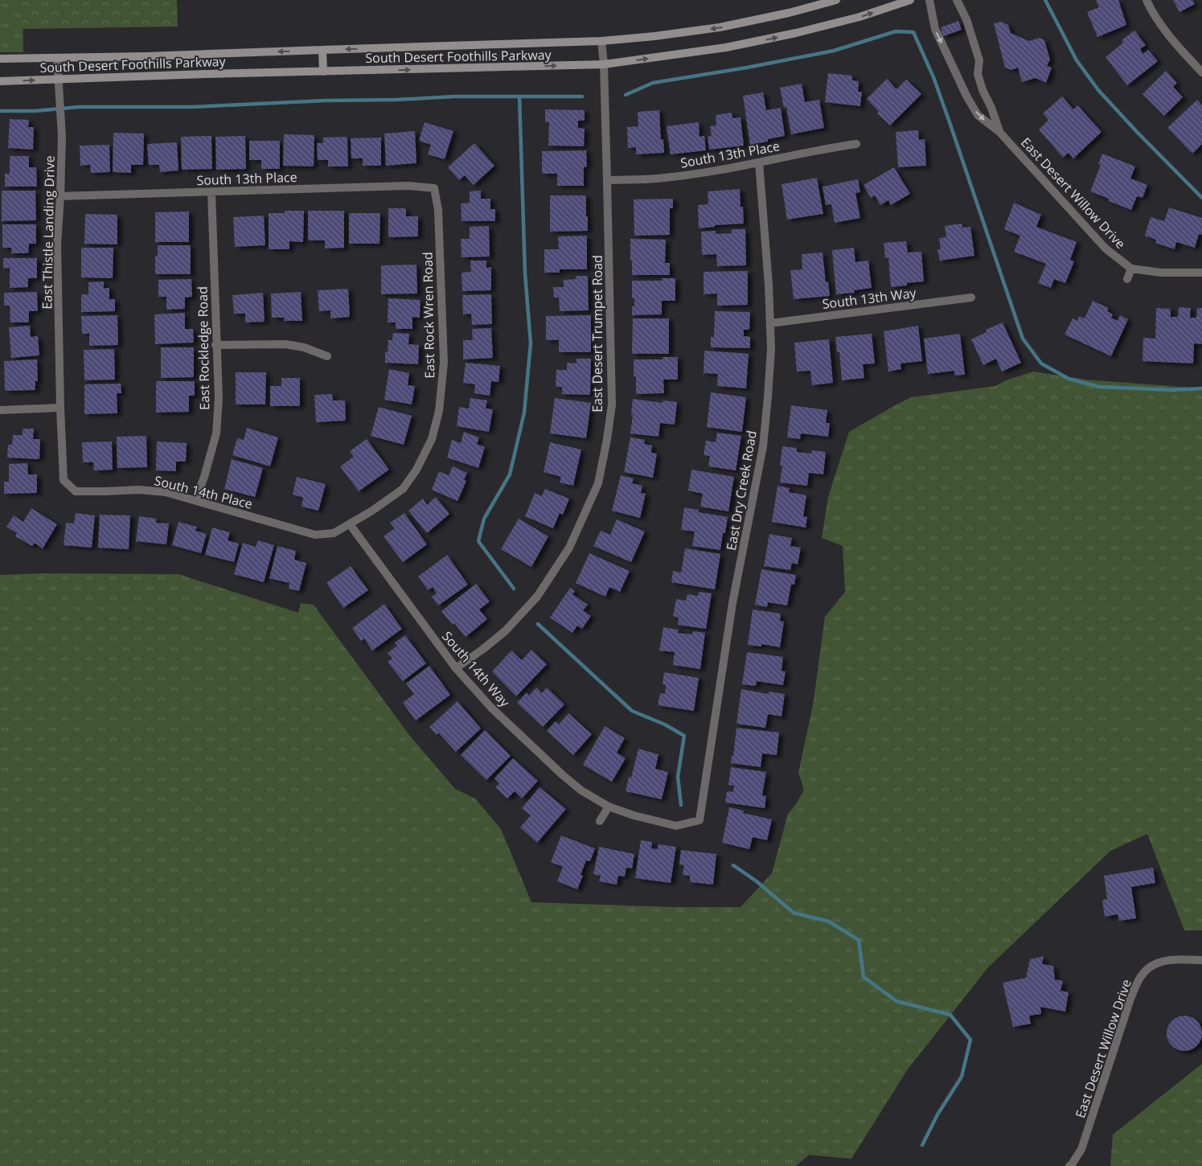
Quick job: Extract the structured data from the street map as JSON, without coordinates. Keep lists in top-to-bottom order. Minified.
{"streets":{"street":["South Desert Foothills Parkway","South 13th Place","East Desert Willow Drive","East Thistle Landing Drive","South 13th Way","East Rock Wren Road","East Desert Trumpet Road","East Rockledge Road","East Dry Creek Road","South 14th Place","South 14th Way"]},"crossings":[["South Desert Foothills Parkway","East Thistle Landing Drive"],["South Desert Foothills Parkway","East Desert Trumpet Road"],["South 13th Place","East Thistle Landing Drive"],["South 13th Place","East Rock Wren Road"],["South 13th Place","East Desert Trumpet Road"],["South 13th Place","East Rockledge Road"],["South 13th Place","East Dry Creek Road"],["East Thistle Landing Drive","South 14th Place"],["South 13th Way","East Dry Creek Road"],["East Rock Wren Road","South 14th Place"],["East Rock Wren Road","South 14th Way"],["East Desert Trumpet Road","South 14th Way"],["East Rockledge Road","South 14th Place"],["East Dry Creek Road","South 14th Way"],["South 14th Place","South 14th Way"]]}
